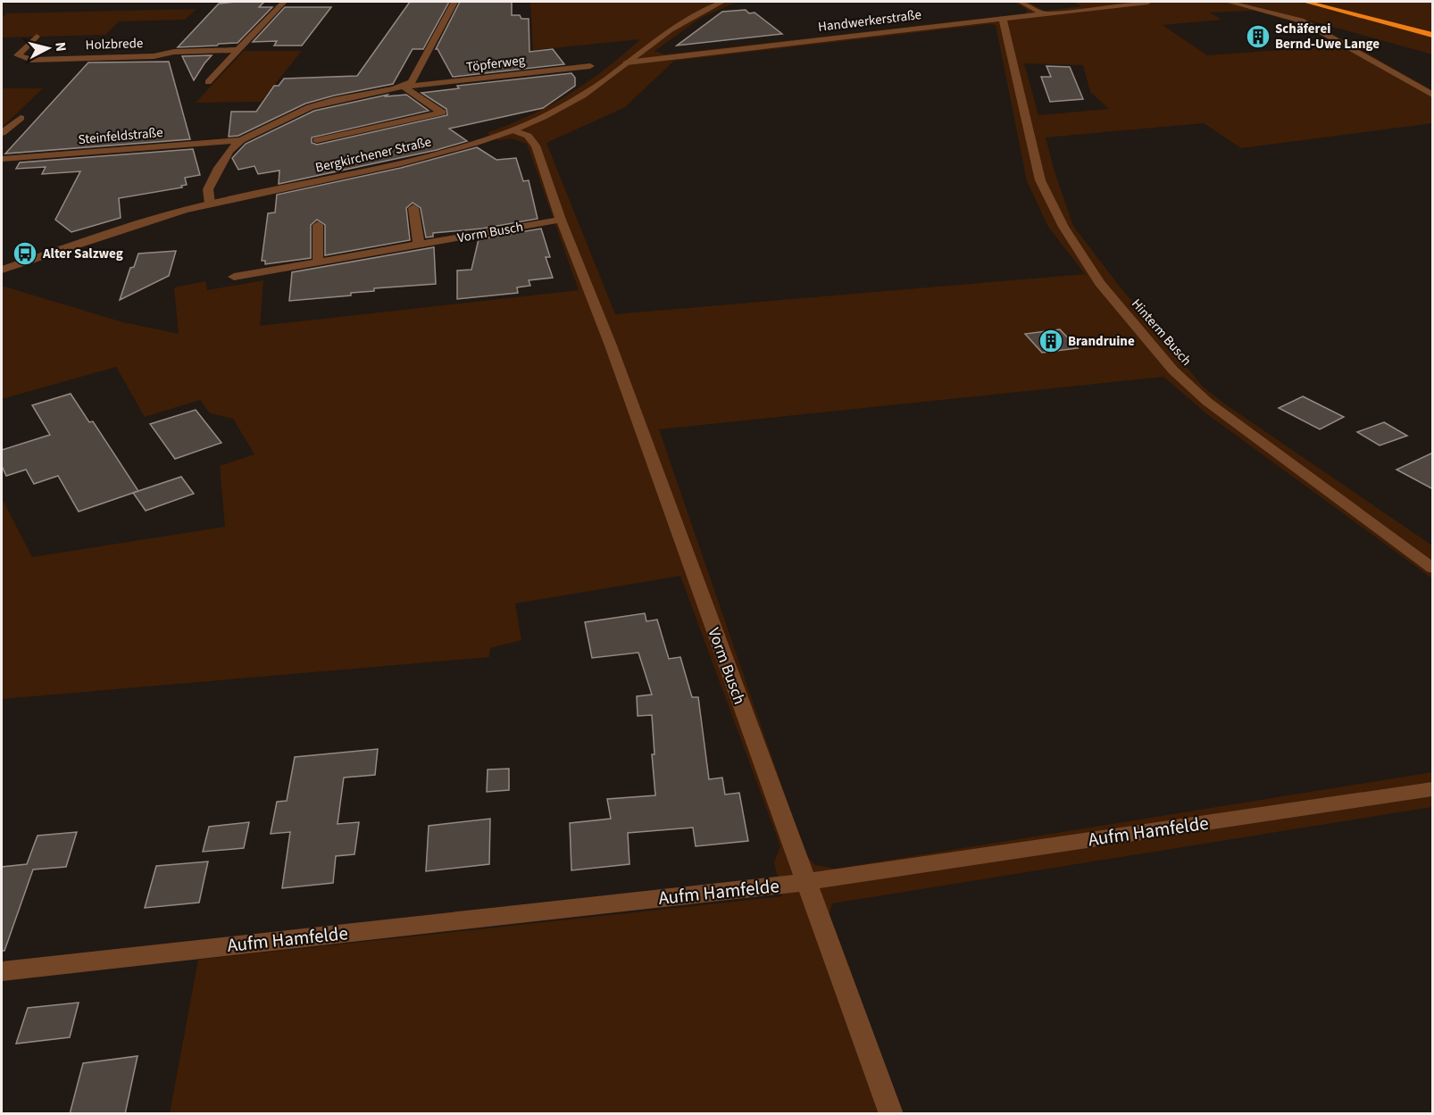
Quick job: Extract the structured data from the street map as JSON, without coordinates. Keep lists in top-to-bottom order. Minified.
{"streets":{"street":["Handwerkerstraße","Holzbrede","Töpferweg","Steinfeldstraße","Bergkirchener Straße","Vorm Busch","Hinterm Busch","Aufm Hamfelde"]},"crossings":[["Handwerkerstraße","Bergkirchener Straße"],["Handwerkerstraße","Hinterm Busch"],["Bergkirchener Straße","Vorm Busch"],["Vorm Busch","Aufm Hamfelde"]],"places":{"building":["Schäferei Bernd-Uwe Lange","Brandruine"],"bus stop":["Alter Salzweg"]},"north":"right"}
